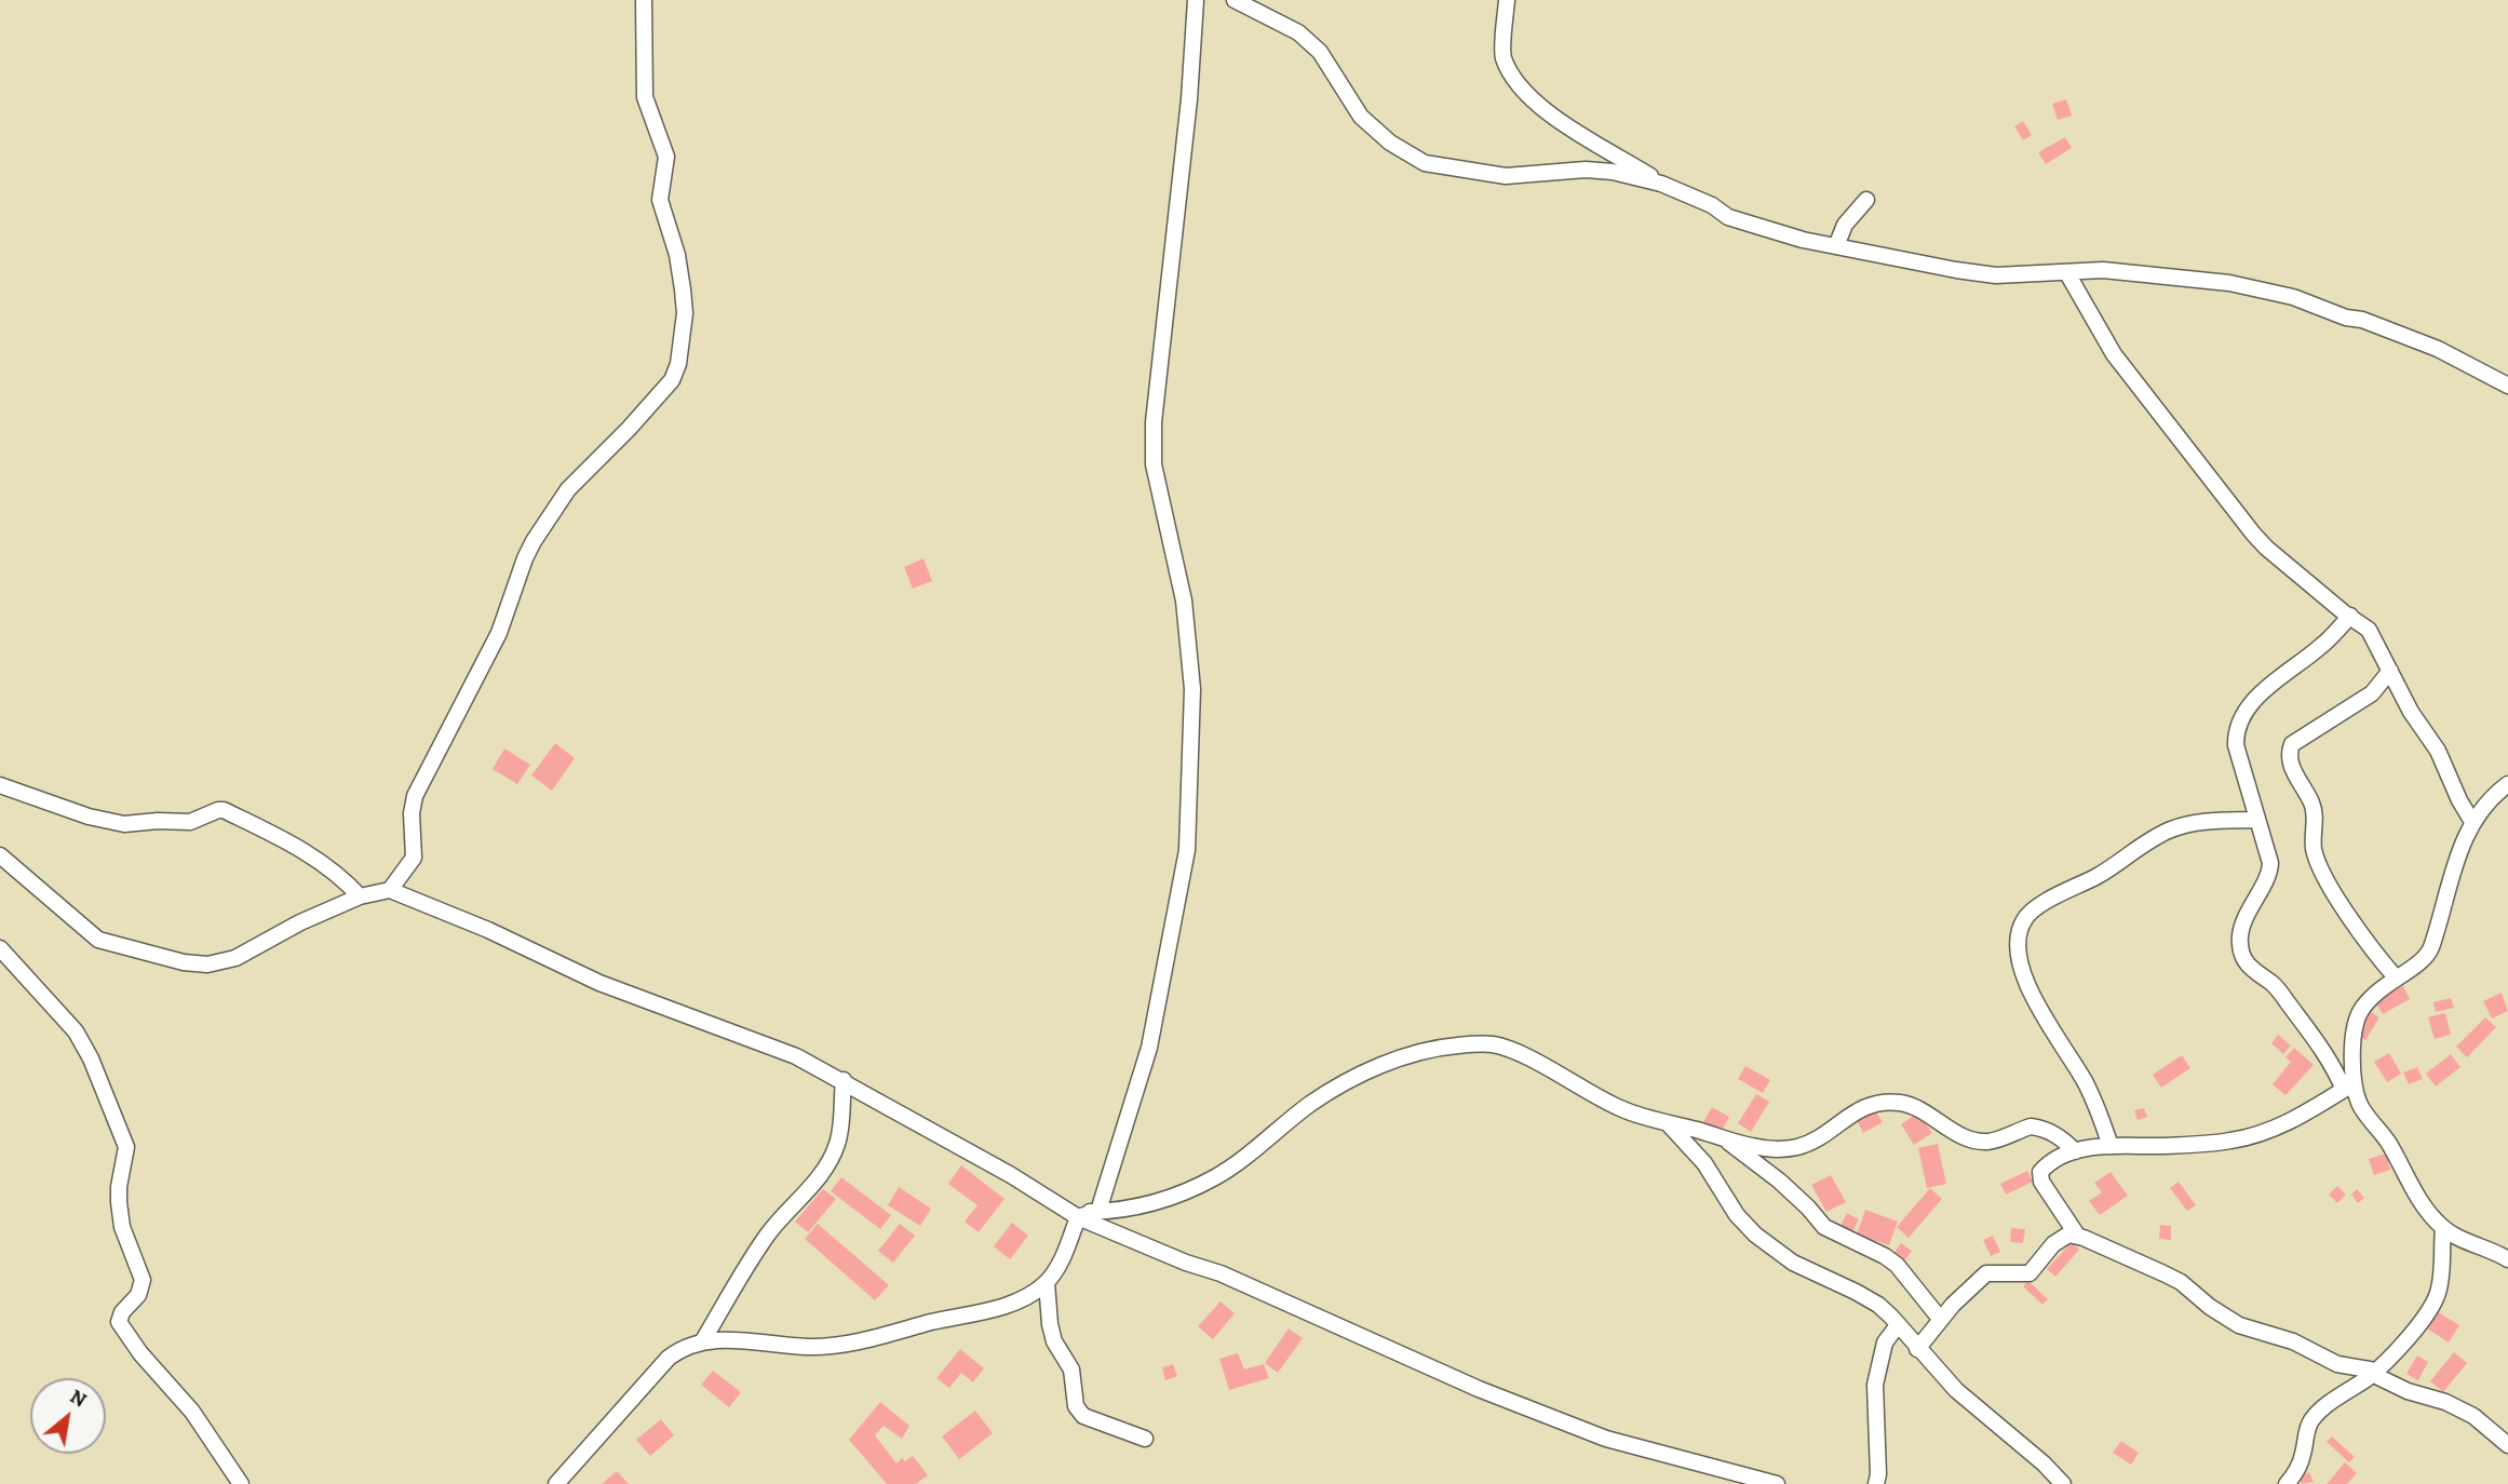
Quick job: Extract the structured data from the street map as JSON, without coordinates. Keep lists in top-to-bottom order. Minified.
{"north":"top right"}
